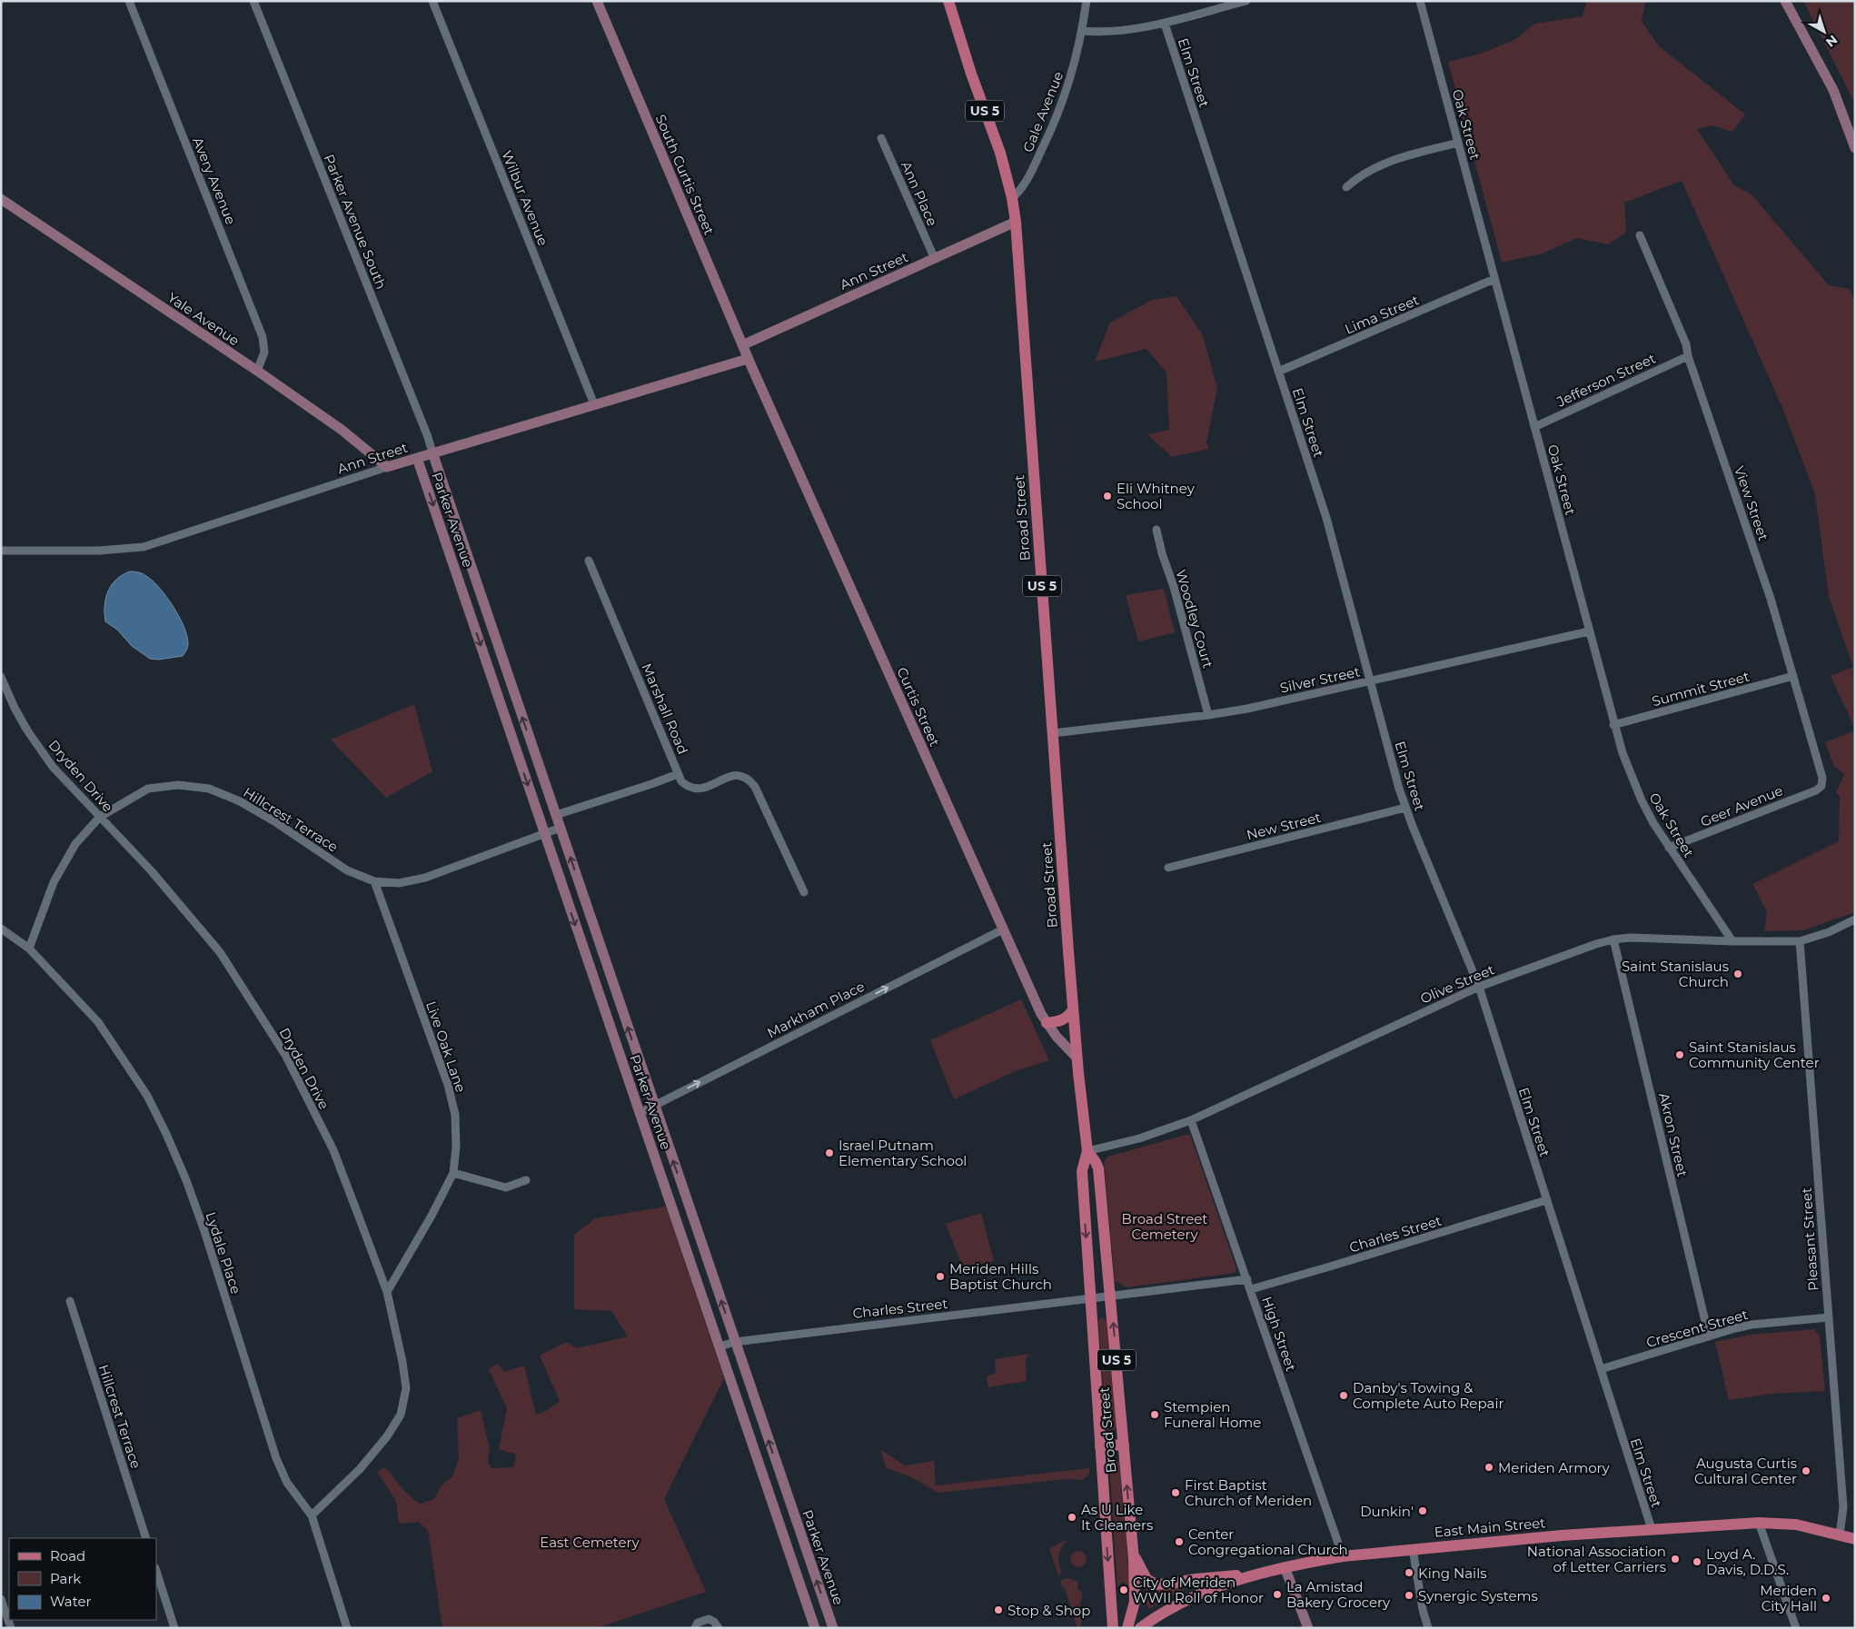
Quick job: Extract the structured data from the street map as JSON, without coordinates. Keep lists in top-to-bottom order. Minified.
{"streets":{"main road":["US 5","Broad Street","East Main Street"],"street":["Elm Street","Gale Avenue","Oak Street","South Curtis Street","Avery Avenue","Ann Place","Wilbur Avenue","Parker Avenue South","Ann Street","Lima Street","Yale Avenue","Jefferson Street","View Street","Parker Avenue","Woodley Court","Silver Street","Summit Street","Curtis Street","Marshall Road","Dryden Drive","Geer Avenue","Hillcrest Terrace","New Street","Olive Street","Markham Place","Live Oak Lane","Akron Street","Charles Street","Pleasant Street","Lydale Place","Crescent Street","High Street"]},"crossings":[["Elm Street","Lima Street"],["Elm Street","Silver Street"],["Elm Street","New Street"],["Elm Street","Olive Street"],["Elm Street","Charles Street"],["Elm Street","Crescent Street"],["Elm Street","East Main Street"],["Gale Avenue","Broad Street"],["Oak Street","Lima Street"],["Oak Street","Jefferson Street"],["Oak Street","Silver Street"],["Oak Street","Summit Street"],["Oak Street","Geer Avenue"],["Oak Street","Olive Street"],["South Curtis Street","Ann Street"],["South Curtis Street","Curtis Street"],["Avery Avenue","Yale Avenue"],["Ann Place","Ann Street"],["Wilbur Avenue","Ann Street"],["Parker Avenue South","Ann Street"],["Parker Avenue South","Parker Avenue"],["Ann Street","Yale Avenue"],["Ann Street","Broad Street"],["Ann Street","Parker Avenue"],["Ann Street","Curtis Street"],["Jefferson Street","View Street"],["View Street","Summit Street"],["View Street","Geer Avenue"],["Broad Street","Silver Street"],["Broad Street","Curtis Street"],["Broad Street","Olive Street"],["Broad Street","Charles Street"],["Parker Avenue","Marshall Road"],["Parker Avenue","Hillcrest Terrace"],["Parker Avenue","Markham Place"],["Parker Avenue","Charles Street"],["Woodley Court","Silver Street"],["Curtis Street","Markham Place"],["Dryden Drive","Hillcrest Terrace"],["Dryden Drive","Live Oak Lane"],["Dryden Drive","Lydale Place"],["Hillcrest Terrace","Live Oak Lane"],["Hillcrest Terrace","Lydale Place"],["Olive Street","Akron Street"],["Olive Street","Pleasant Street"],["Olive Street","High Street"],["Akron Street","Crescent Street"],["Charles Street","High Street"],["Pleasant Street","Crescent Street"],["Pleasant Street","East Main Street"],["High Street","East Main Street"]],"one_way":["Markham Place"],"parks":["Broad Street Cemetery","East Cemetery"],"places":["Eli Whitney School","Saint Stanislaus Church","Saint Stanislaus Community Center","Israel Putnam Elementary School","Meriden Hills Baptist Church","Danby's Towing & Complete Auto Repair","Stempien Funeral Home","Meriden Armory","Augusta Curtis Cultural Center","First Baptist Church of Meriden","Dunkin'","As U Like It Cleaners","Center Congregational Church","National Association of Letter Carriers","Loyd A. Davis, D.D.S.","King Nails","City of Meriden WWII Roll of Honor","La Amistad Bakery Grocery","Synergic Systems","Meriden City Hall","Stop & Shop"],"legend":["Road","Park","Water"],"north":"bottom right"}
